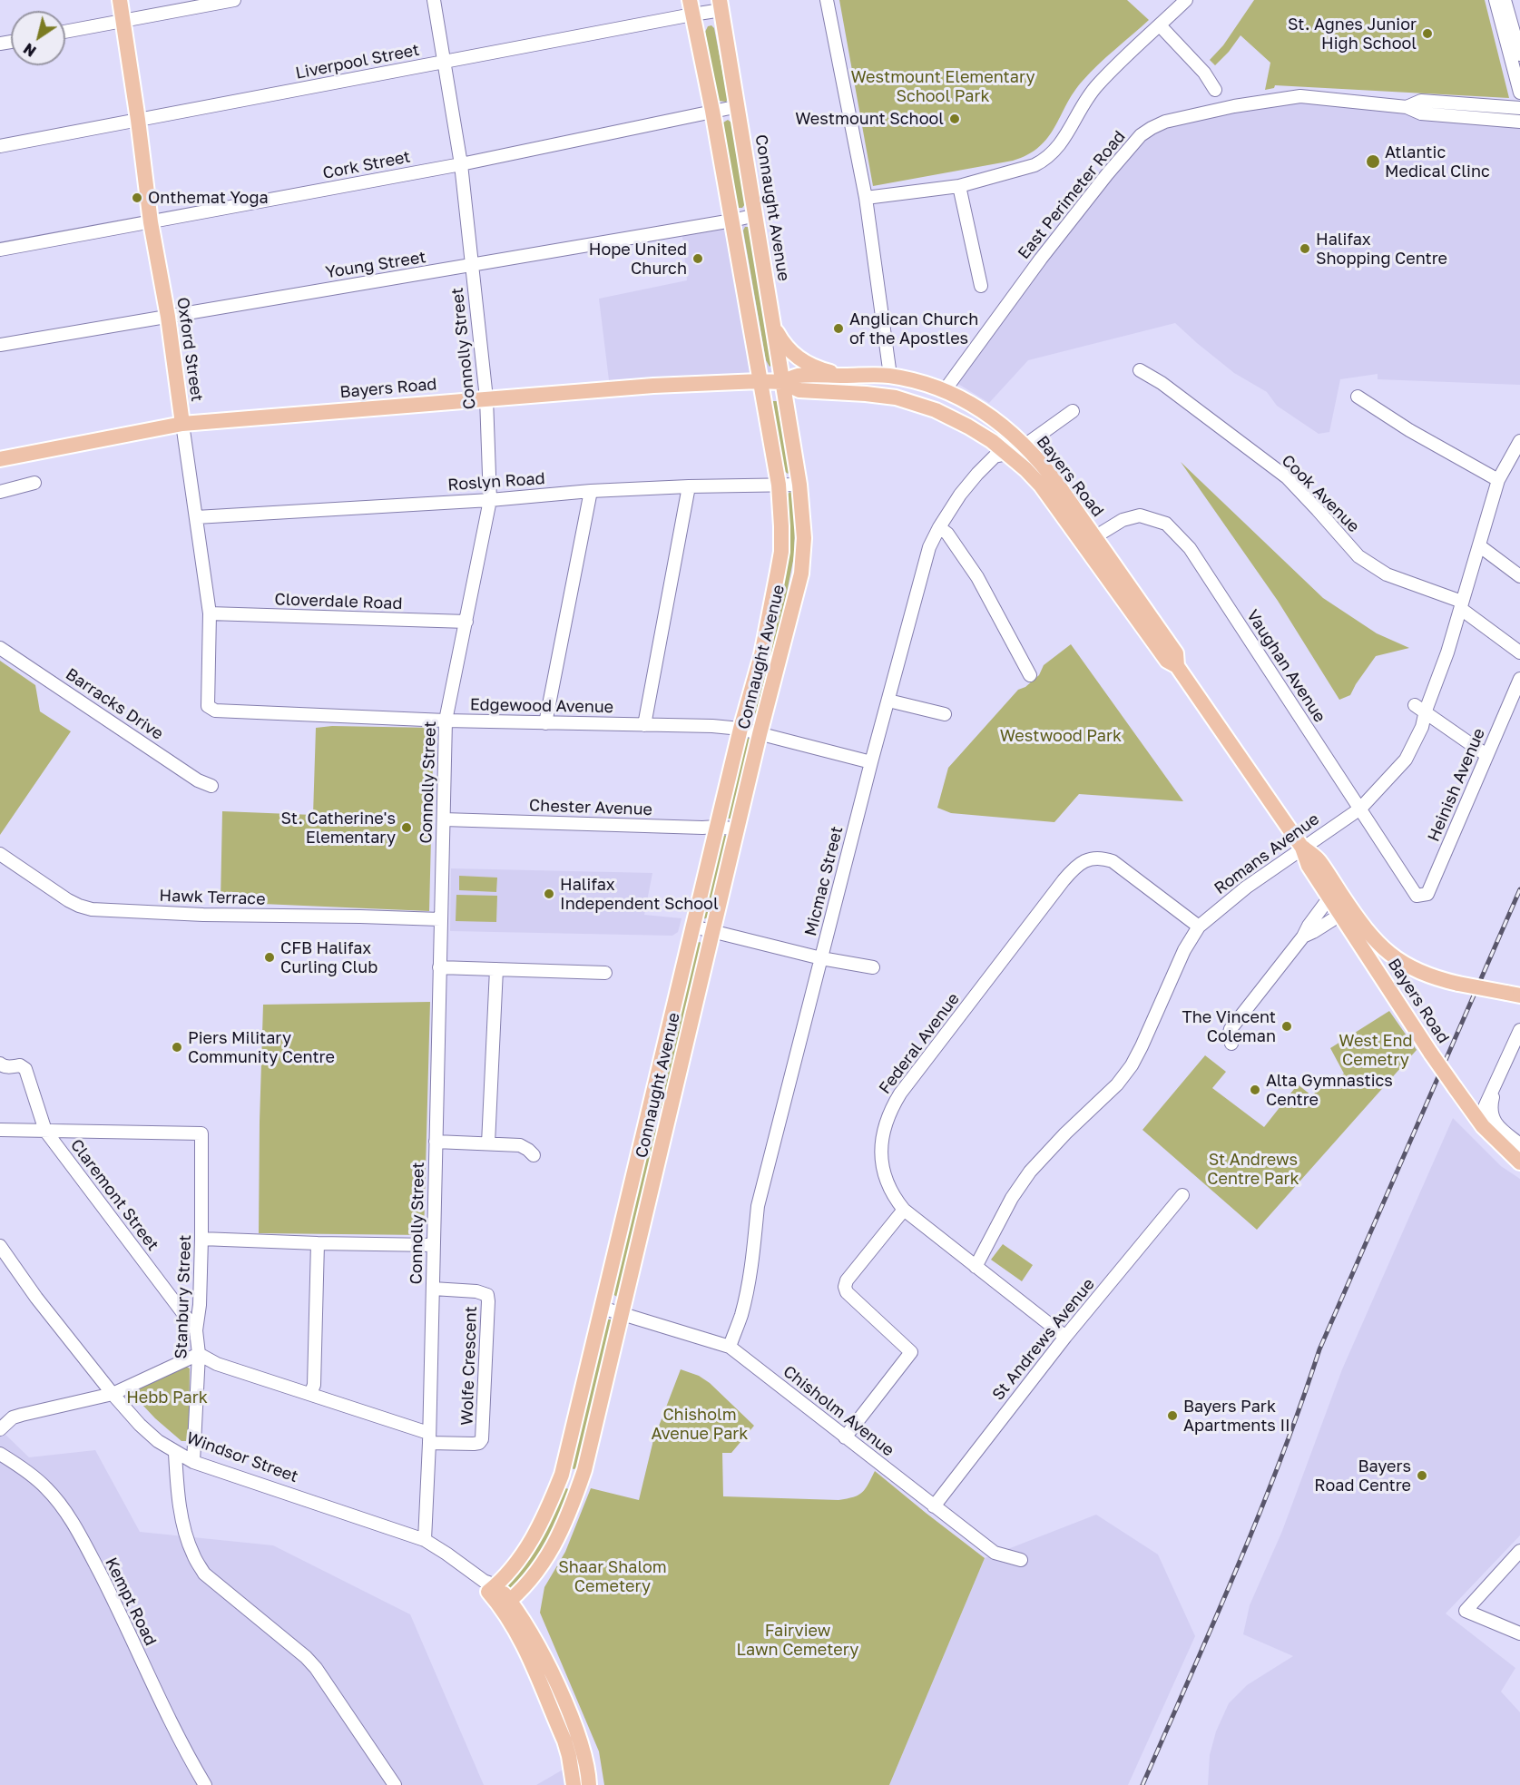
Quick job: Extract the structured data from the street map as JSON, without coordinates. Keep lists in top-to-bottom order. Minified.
{"streets":{"main road":["Connaught Avenue","Oxford Street","Bayers Road","Windsor Street"],"street":["Liverpool Street","Cork Street","East Perimeter Road","Young Street","Connolly Street","Roslyn Road","Cook Avenue","Cloverdale Road","Vaughan Avenue","Barracks Drive","Edgewood Avenue","Heinish Avenue","Chester Avenue","Romans Avenue","Micmac Street","Hawk Terrace","Federal Avenue","Claremont Street","Stanbury Street","St Andrews Avenue","Wolfe Crescent","Chisholm Avenue","Kempt Road"]},"crossings":[["Liverpool Street","Connaught Avenue"],["Liverpool Street","Connolly Street"],["Liverpool Street","Oxford Street"],["Cork Street","Connaught Avenue"],["Cork Street","Connolly Street"],["Cork Street","Oxford Street"],["East Perimeter Road","Bayers Road"],["Connaught Avenue","Young Street"],["Connaught Avenue","Bayers Road"],["Connaught Avenue","Roslyn Road"],["Connaught Avenue","Edgewood Avenue"],["Connaught Avenue","Chester Avenue"],["Connaught Avenue","Chisholm Avenue"],["Connaught Avenue","Windsor Street"],["Young Street","Connolly Street"],["Young Street","Oxford Street"],["Connolly Street","Bayers Road"],["Connolly Street","Roslyn Road"],["Connolly Street","Cloverdale Road"],["Connolly Street","Edgewood Avenue"],["Connolly Street","Chester Avenue"],["Connolly Street","Hawk Terrace"],["Connolly Street","Wolfe Crescent"],["Connolly Street","Windsor Street"],["Oxford Street","Bayers Road"],["Oxford Street","Roslyn Road"],["Oxford Street","Cloverdale Road"],["Oxford Street","Edgewood Avenue"],["Bayers Road","Vaughan Avenue"],["Bayers Road","Romans Avenue"],["Bayers Road","Micmac Street"],["Cook Avenue","Romans Avenue"],["Vaughan Avenue","Heinish Avenue"],["Vaughan Avenue","Romans Avenue"],["Edgewood Avenue","Micmac Street"],["Romans Avenue","Federal Avenue"],["Micmac Street","Chisholm Avenue"],["Federal Avenue","St Andrews Avenue"],["Claremont Street","Stanbury Street"],["Stanbury Street","Windsor Street"],["St Andrews Avenue","Chisholm Avenue"]],"parks":["Westmount Elementary School Park","Westwood Park","West End Cemetry","St Andrews Centre Park","Hebb Park","Chisholm Avenue Park","Shaar Shalom Cemetery","Fairview Lawn Cemetery"],"places":["St. Agnes Junior High School","Westmount School","Atlantic Medical Clinc","Onthemat Yoga","Halifax Shopping Centre","Hope United Church","Anglican Church of the Apostles","St. Catherine's Elementary","Halifax Independent School","CFB Halifax Curling Club","The Vincent Coleman","Piers Military Community Centre","Alta Gymnastics Centre","Bayers Park Apartments II","Bayers Road Centre"],"north":"bottom left"}
